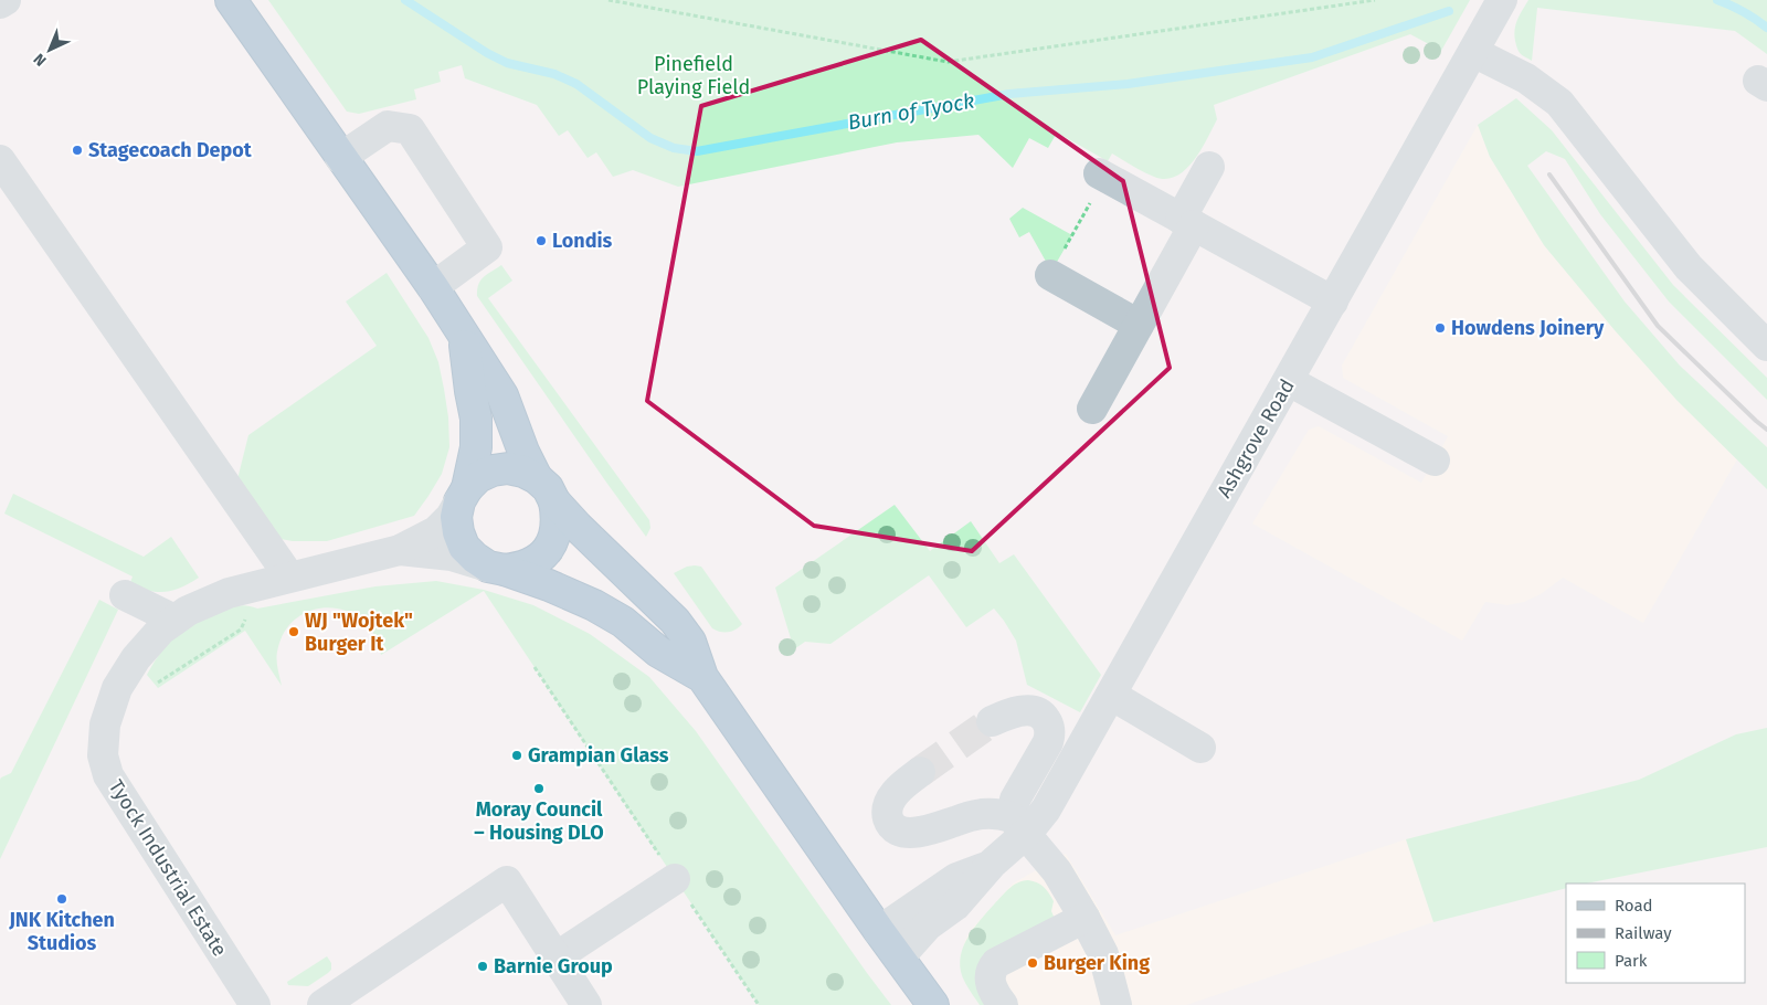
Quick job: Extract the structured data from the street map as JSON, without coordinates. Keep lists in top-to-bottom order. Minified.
{"streets":{"street":["Ashgrove Road","Tyock Industrial Estate"]},"water":["Burn of Tyock"],"parks":["Pinefield Playing Field"],"places":["Stagecoach Depot","Londis","Howdens Joinery","WJ \"Wojtek\" Burger It","Grampian Glass","Moray Council – Housing DLO","JNK Kitchen Studios","Burger King","Barnie Group"],"legend":["Road","Railway","Park"],"north":"bottom left"}
